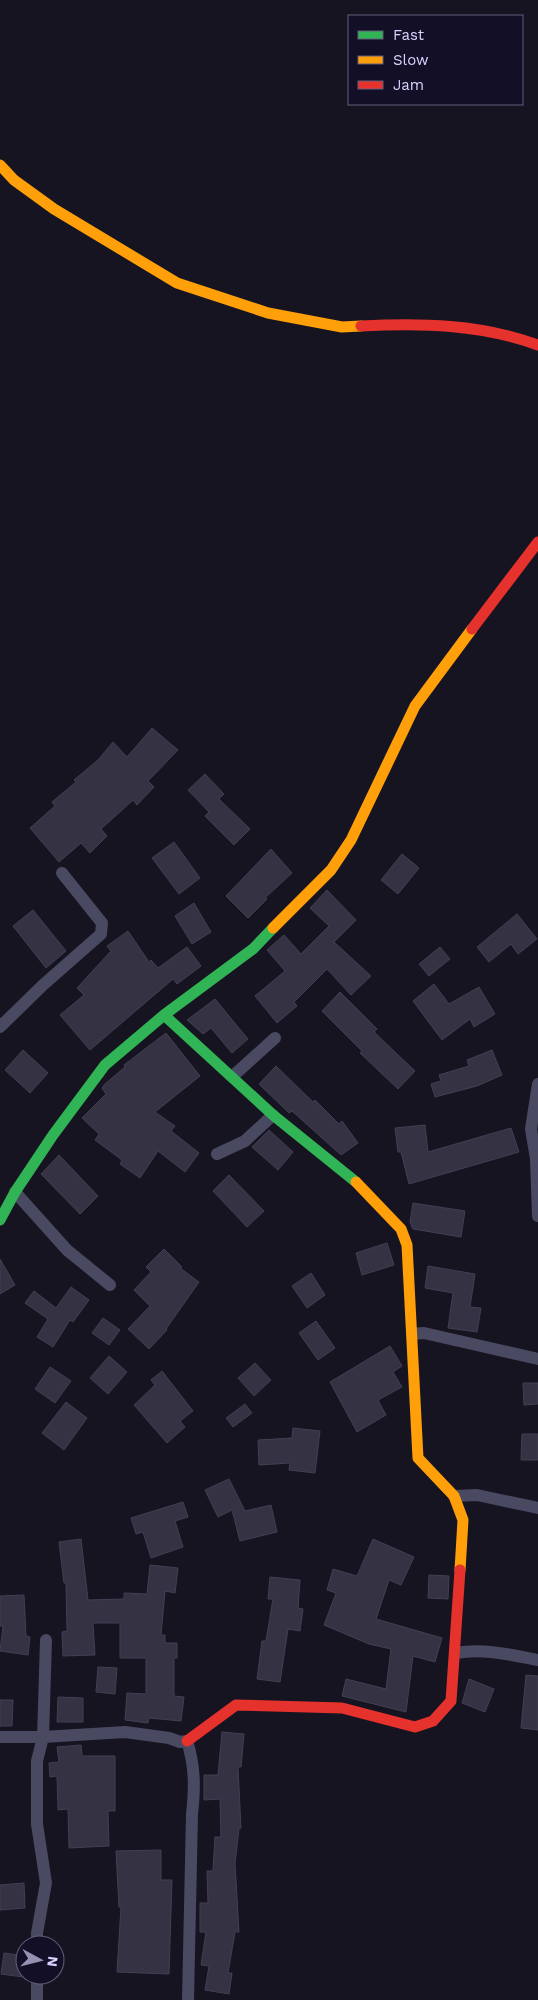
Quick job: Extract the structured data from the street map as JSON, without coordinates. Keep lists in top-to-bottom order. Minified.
{"legend":["Fast","Slow","Jam"],"north":"right"}
